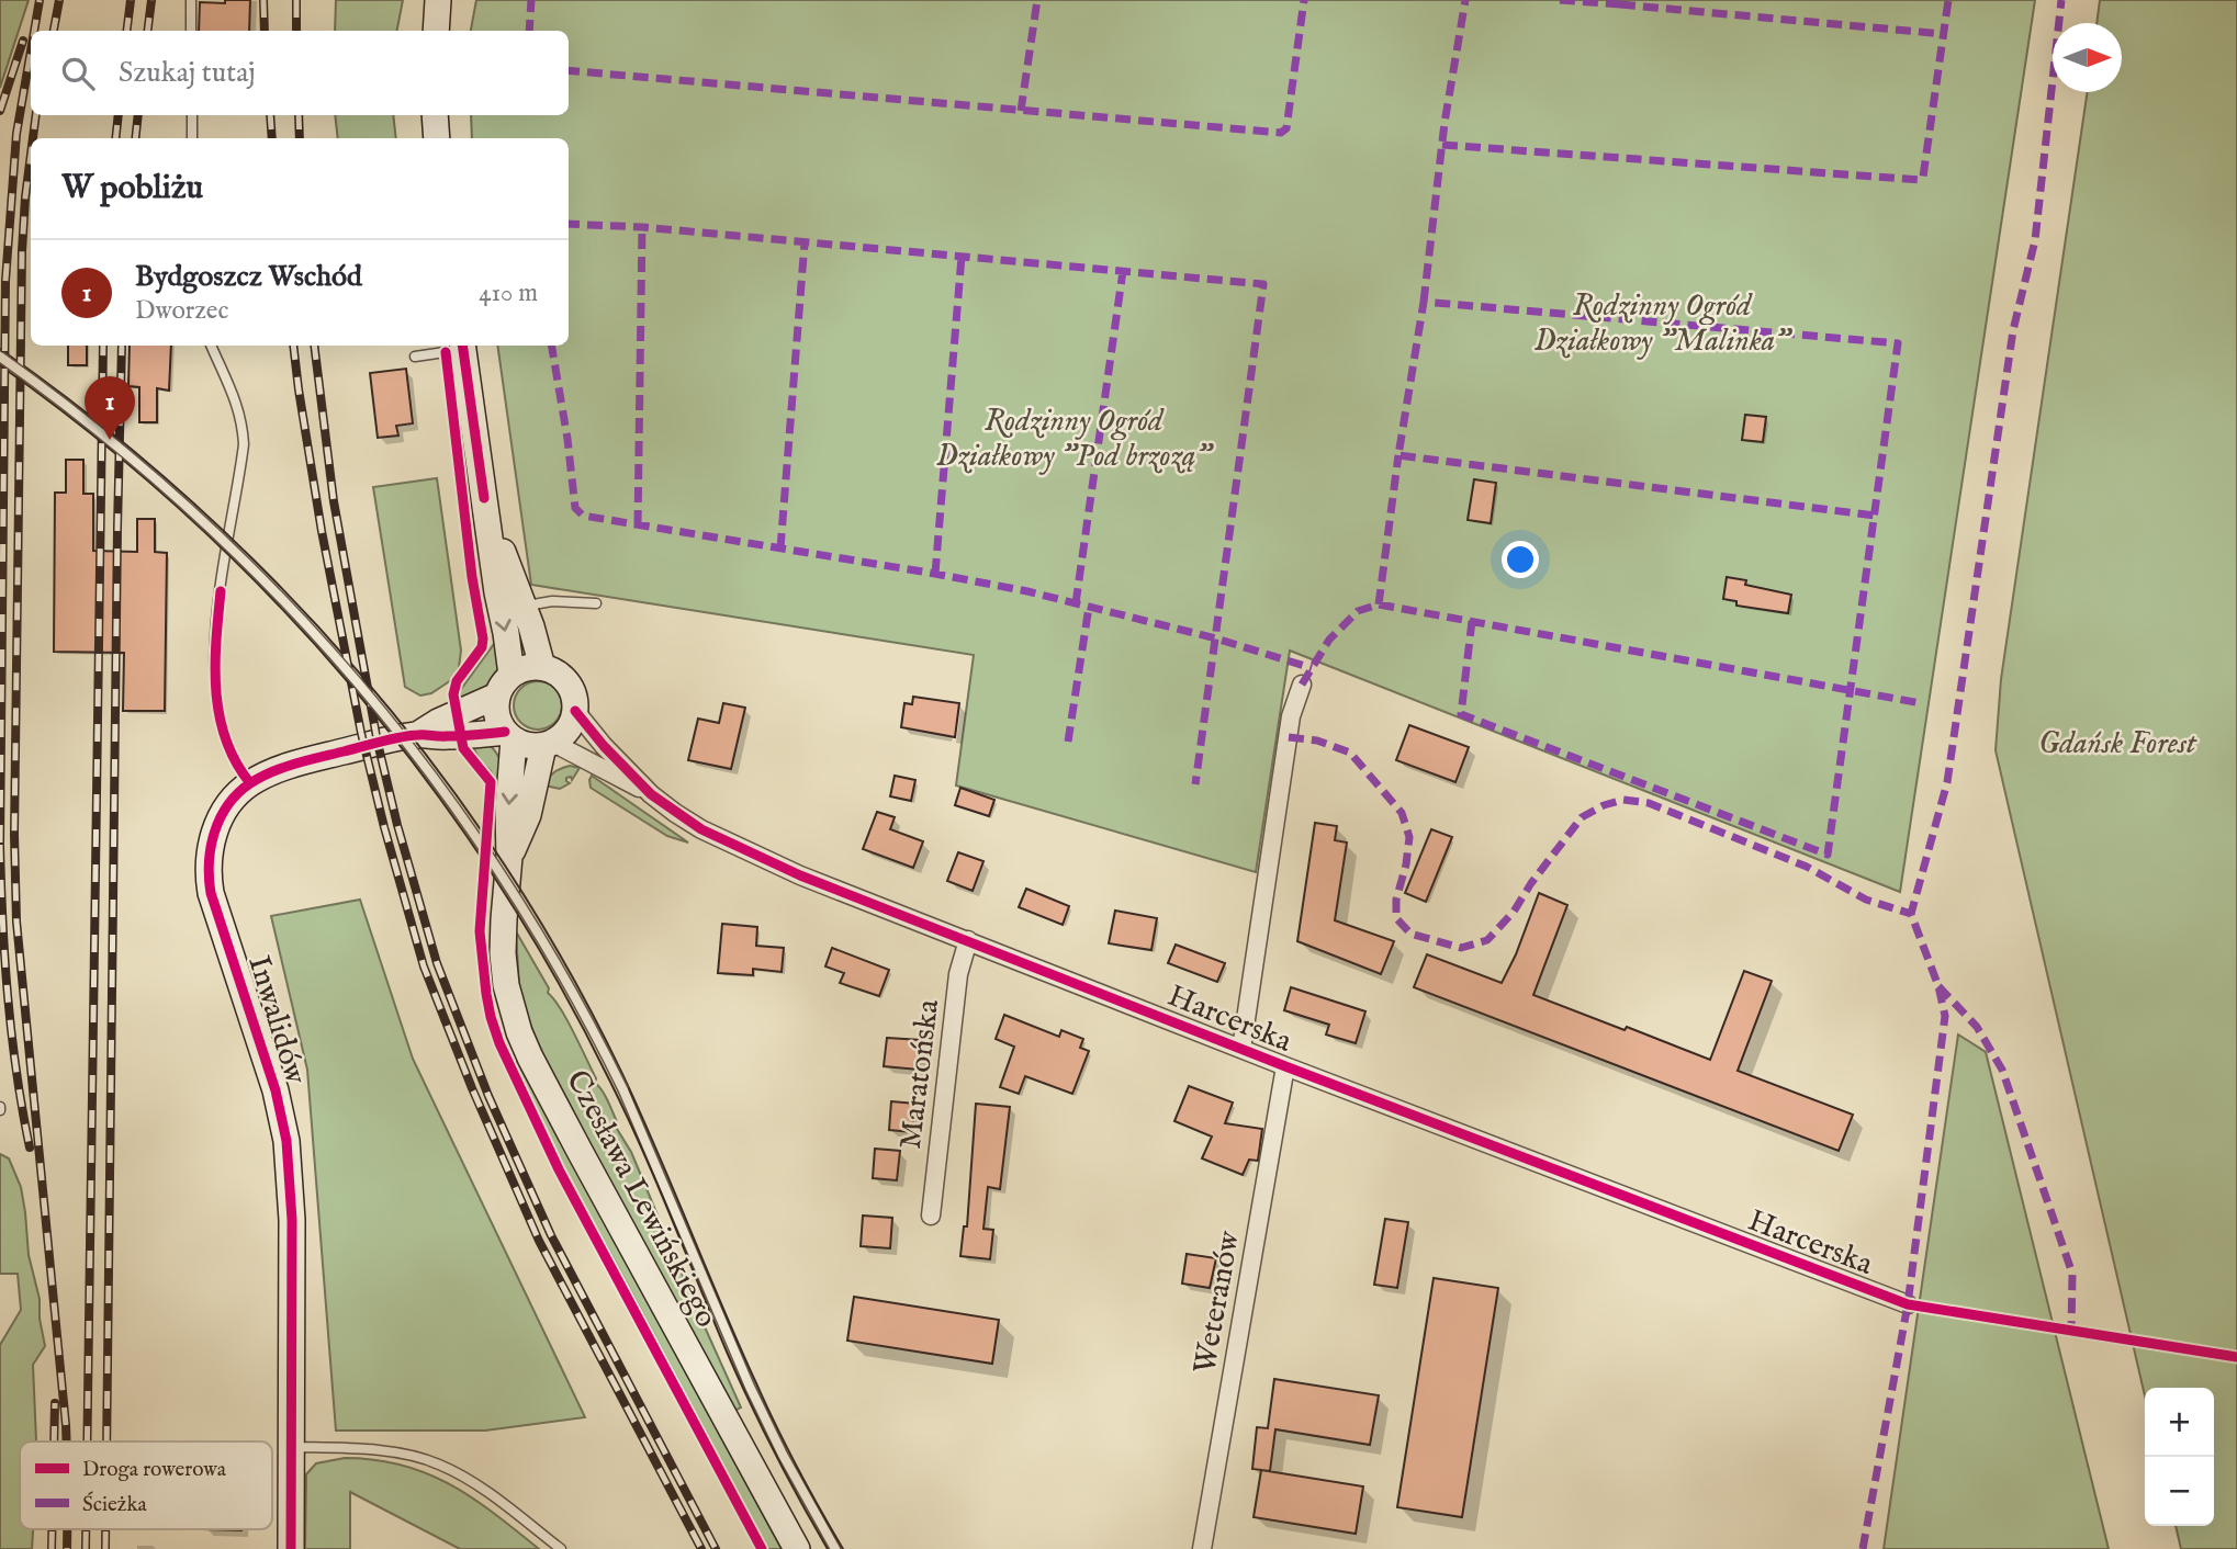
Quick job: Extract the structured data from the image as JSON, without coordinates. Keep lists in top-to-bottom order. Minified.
{"streets":{"street":["Harcerska","Inwalidów","Maratońska","Czesława Lewińskiego","Weteranów"]},"crossings":[["Harcerska","Inwalidów"],["Harcerska","Maratońska"],["Harcerska","Czesława Lewińskiego"],["Harcerska","Weteranów"],["Inwalidów","Czesława Lewińskiego"]],"parks":["Rodzinny Ogród Działkowy \"Malinka\"","Rodzinny Ogród Działkowy \"Pod brzozą\"","Gdańsk Forest"],"legend":["Droga rowerowa","Ścieżka"],"north":"right","page":{"search":"Szukaj tutaj","heading":"W pobliżu","list":[{"mark":"1","name":"Bydgoszcz Wschód","note":"Dworzec","value":"410 m"}],"pins":"1","map_buttons":["+","−"]}}
